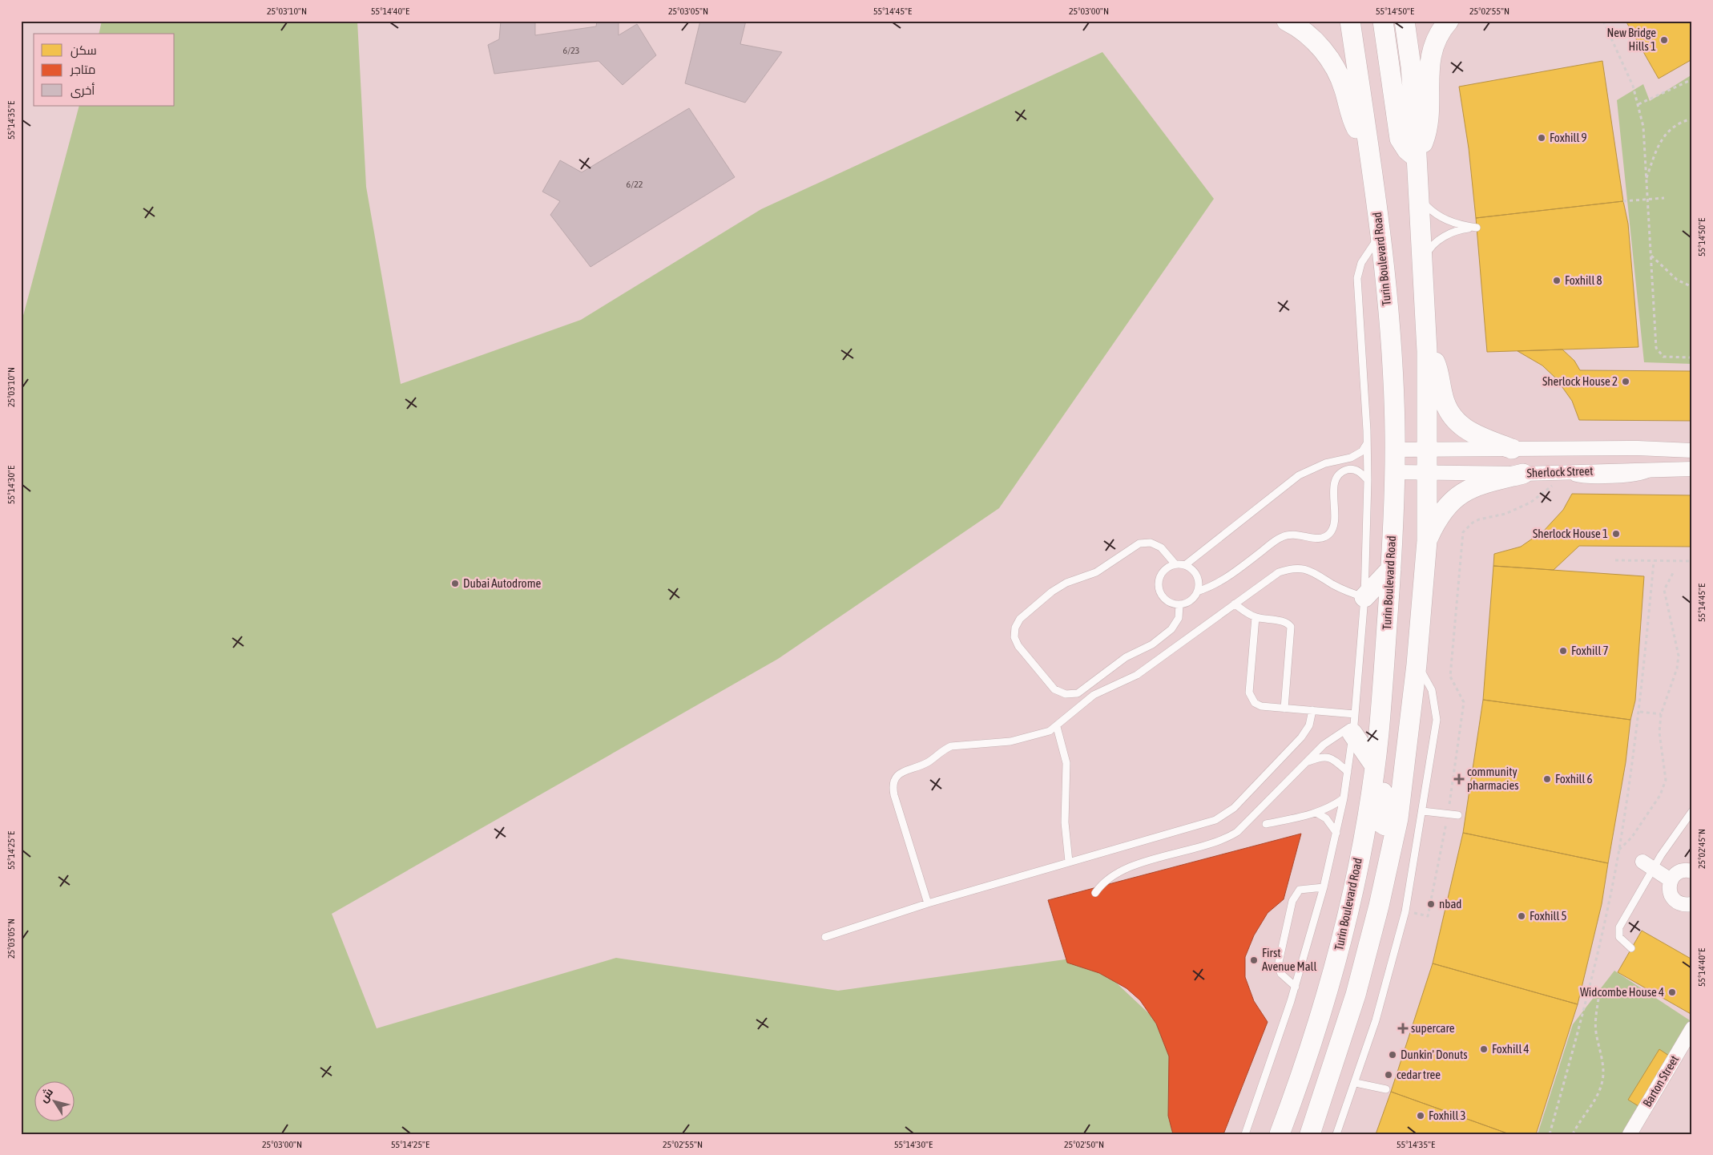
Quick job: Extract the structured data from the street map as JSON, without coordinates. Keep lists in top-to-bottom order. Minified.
{"streets":{"main road":["Turin Boulevard Road"],"street":["Sherlock Street","Barton Street"]},"crossings":[["Turin Boulevard Road","Sherlock Street"]],"places":{"other":["New Bridge Hills 1","Foxhill 9","Foxhill 8","Sherlock House 2","Sherlock House 1","Dubai Autodrome","Foxhill 7","Foxhill 6","nbad","Foxhill 5","First Avenue Mall","Widcombe House 4","Foxhill 4","Dunkin' Donuts","cedar tree","Foxhill 3"],"health":["community pharmacies","supercare"]},"house_numbers":["6/23","6/22"],"legend":["سكن","متاجر","أخرى"],"north":"top left","coordinates":["25°03'10\"N","55°14'40\"E","25°03'05\"N","55°14'45\"E","25°03'00\"N","55°14'50\"E","25°02'55\"N","55°14'35\"E","55°14'30\"E","25°02'45\"N","55°14'25\"E","25°02'50\"N"]}
